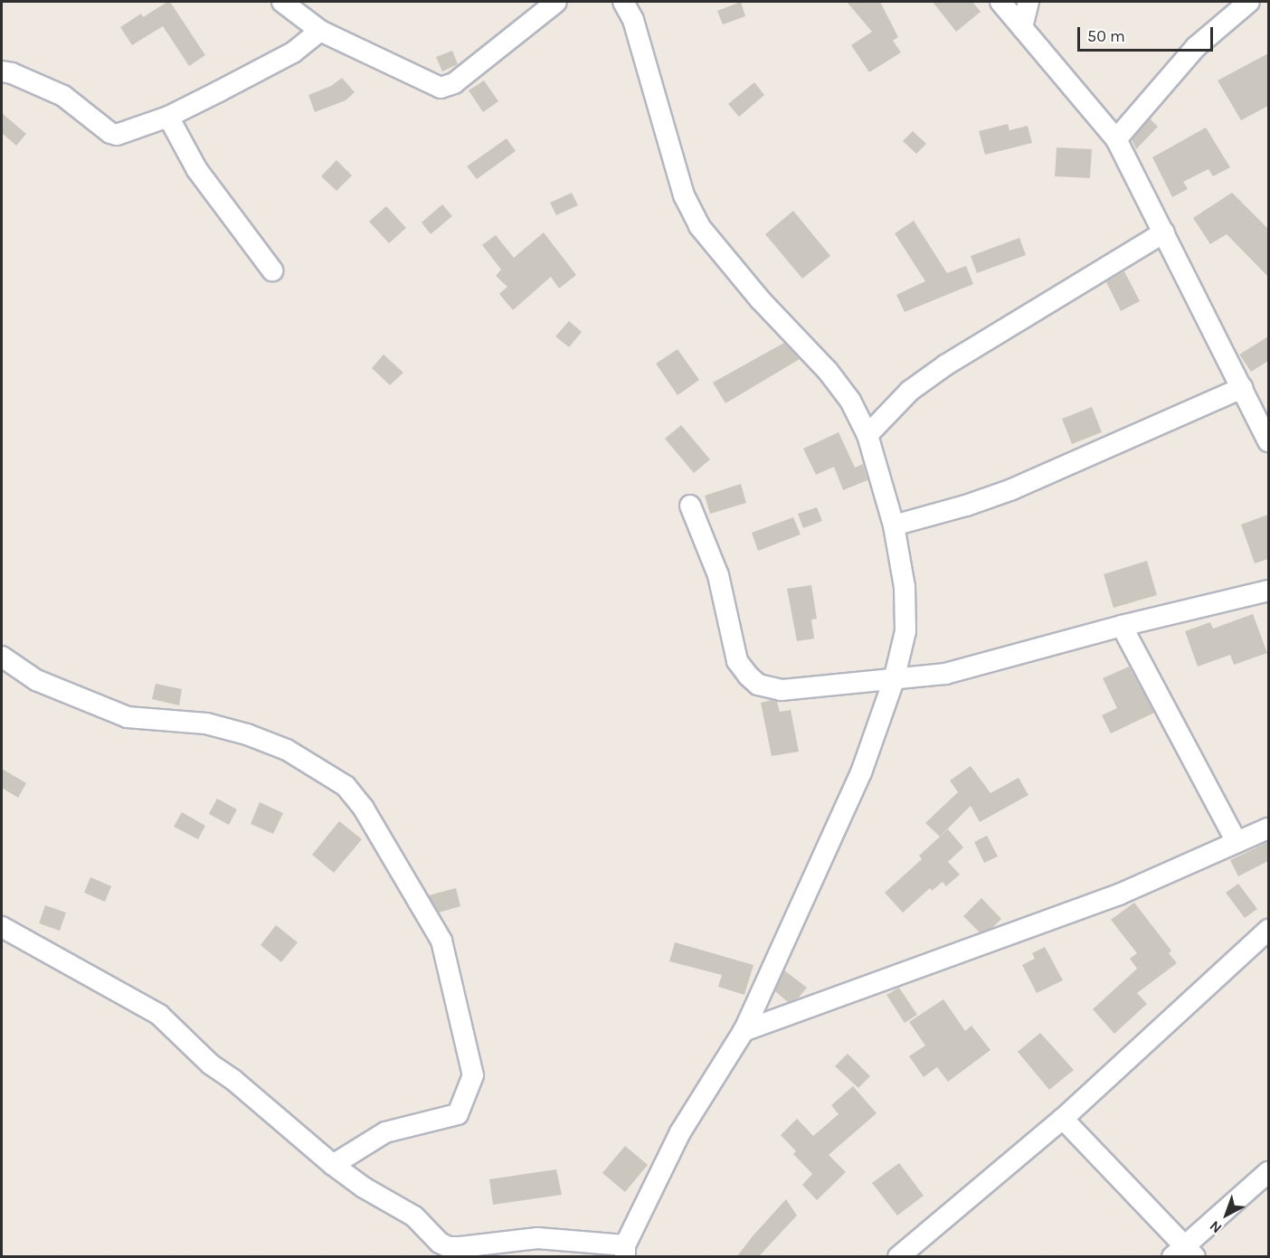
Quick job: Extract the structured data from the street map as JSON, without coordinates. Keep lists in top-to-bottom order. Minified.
{"scale_bar":"50 m","north":"bottom left"}
